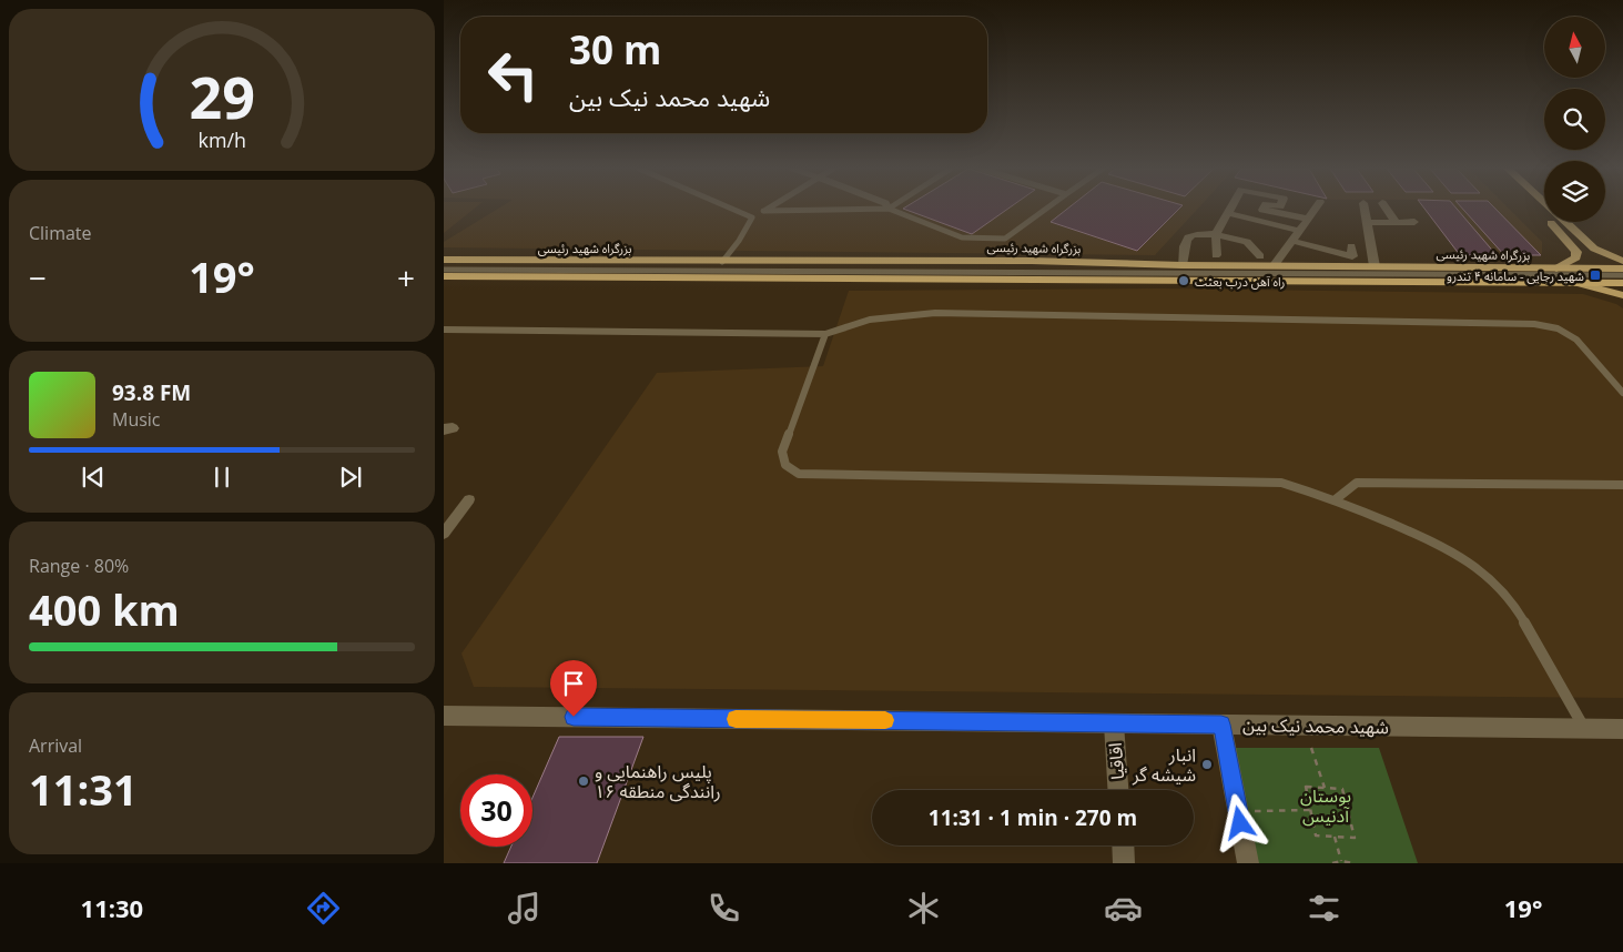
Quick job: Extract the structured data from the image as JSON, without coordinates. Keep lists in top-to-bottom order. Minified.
{"streets":{"highway":["بزرگراه شهید رئیسی"],"street":["شهید محمد نیک بین","اقاقیا"]},"crossings":[["شهید محمد نیک بین","اقاقیا"]],"parks":["بوستان آدنیس"],"places":{"transit":["شهید رجایی - سامانه ۴ تندرو"],"other":["راه آهن درب بعثت","انبار شیشه گر","پلیس راهنمایی و رانندگی منطقه ۱۶"]},"north":"top","page":{"turn":["30 m","شهید محمد نیک بین"],"tile":["Climate",["Range · 80%","400 km"],["Arrival","11:31"]],"heat":["−","19°","+"],"song":["93.8 FM","Music"],"limit":"30","trip":"11:31 · 1 min · 270 m","tabs":["11:30","19°"],"gauge":["29","km/h"]}}
